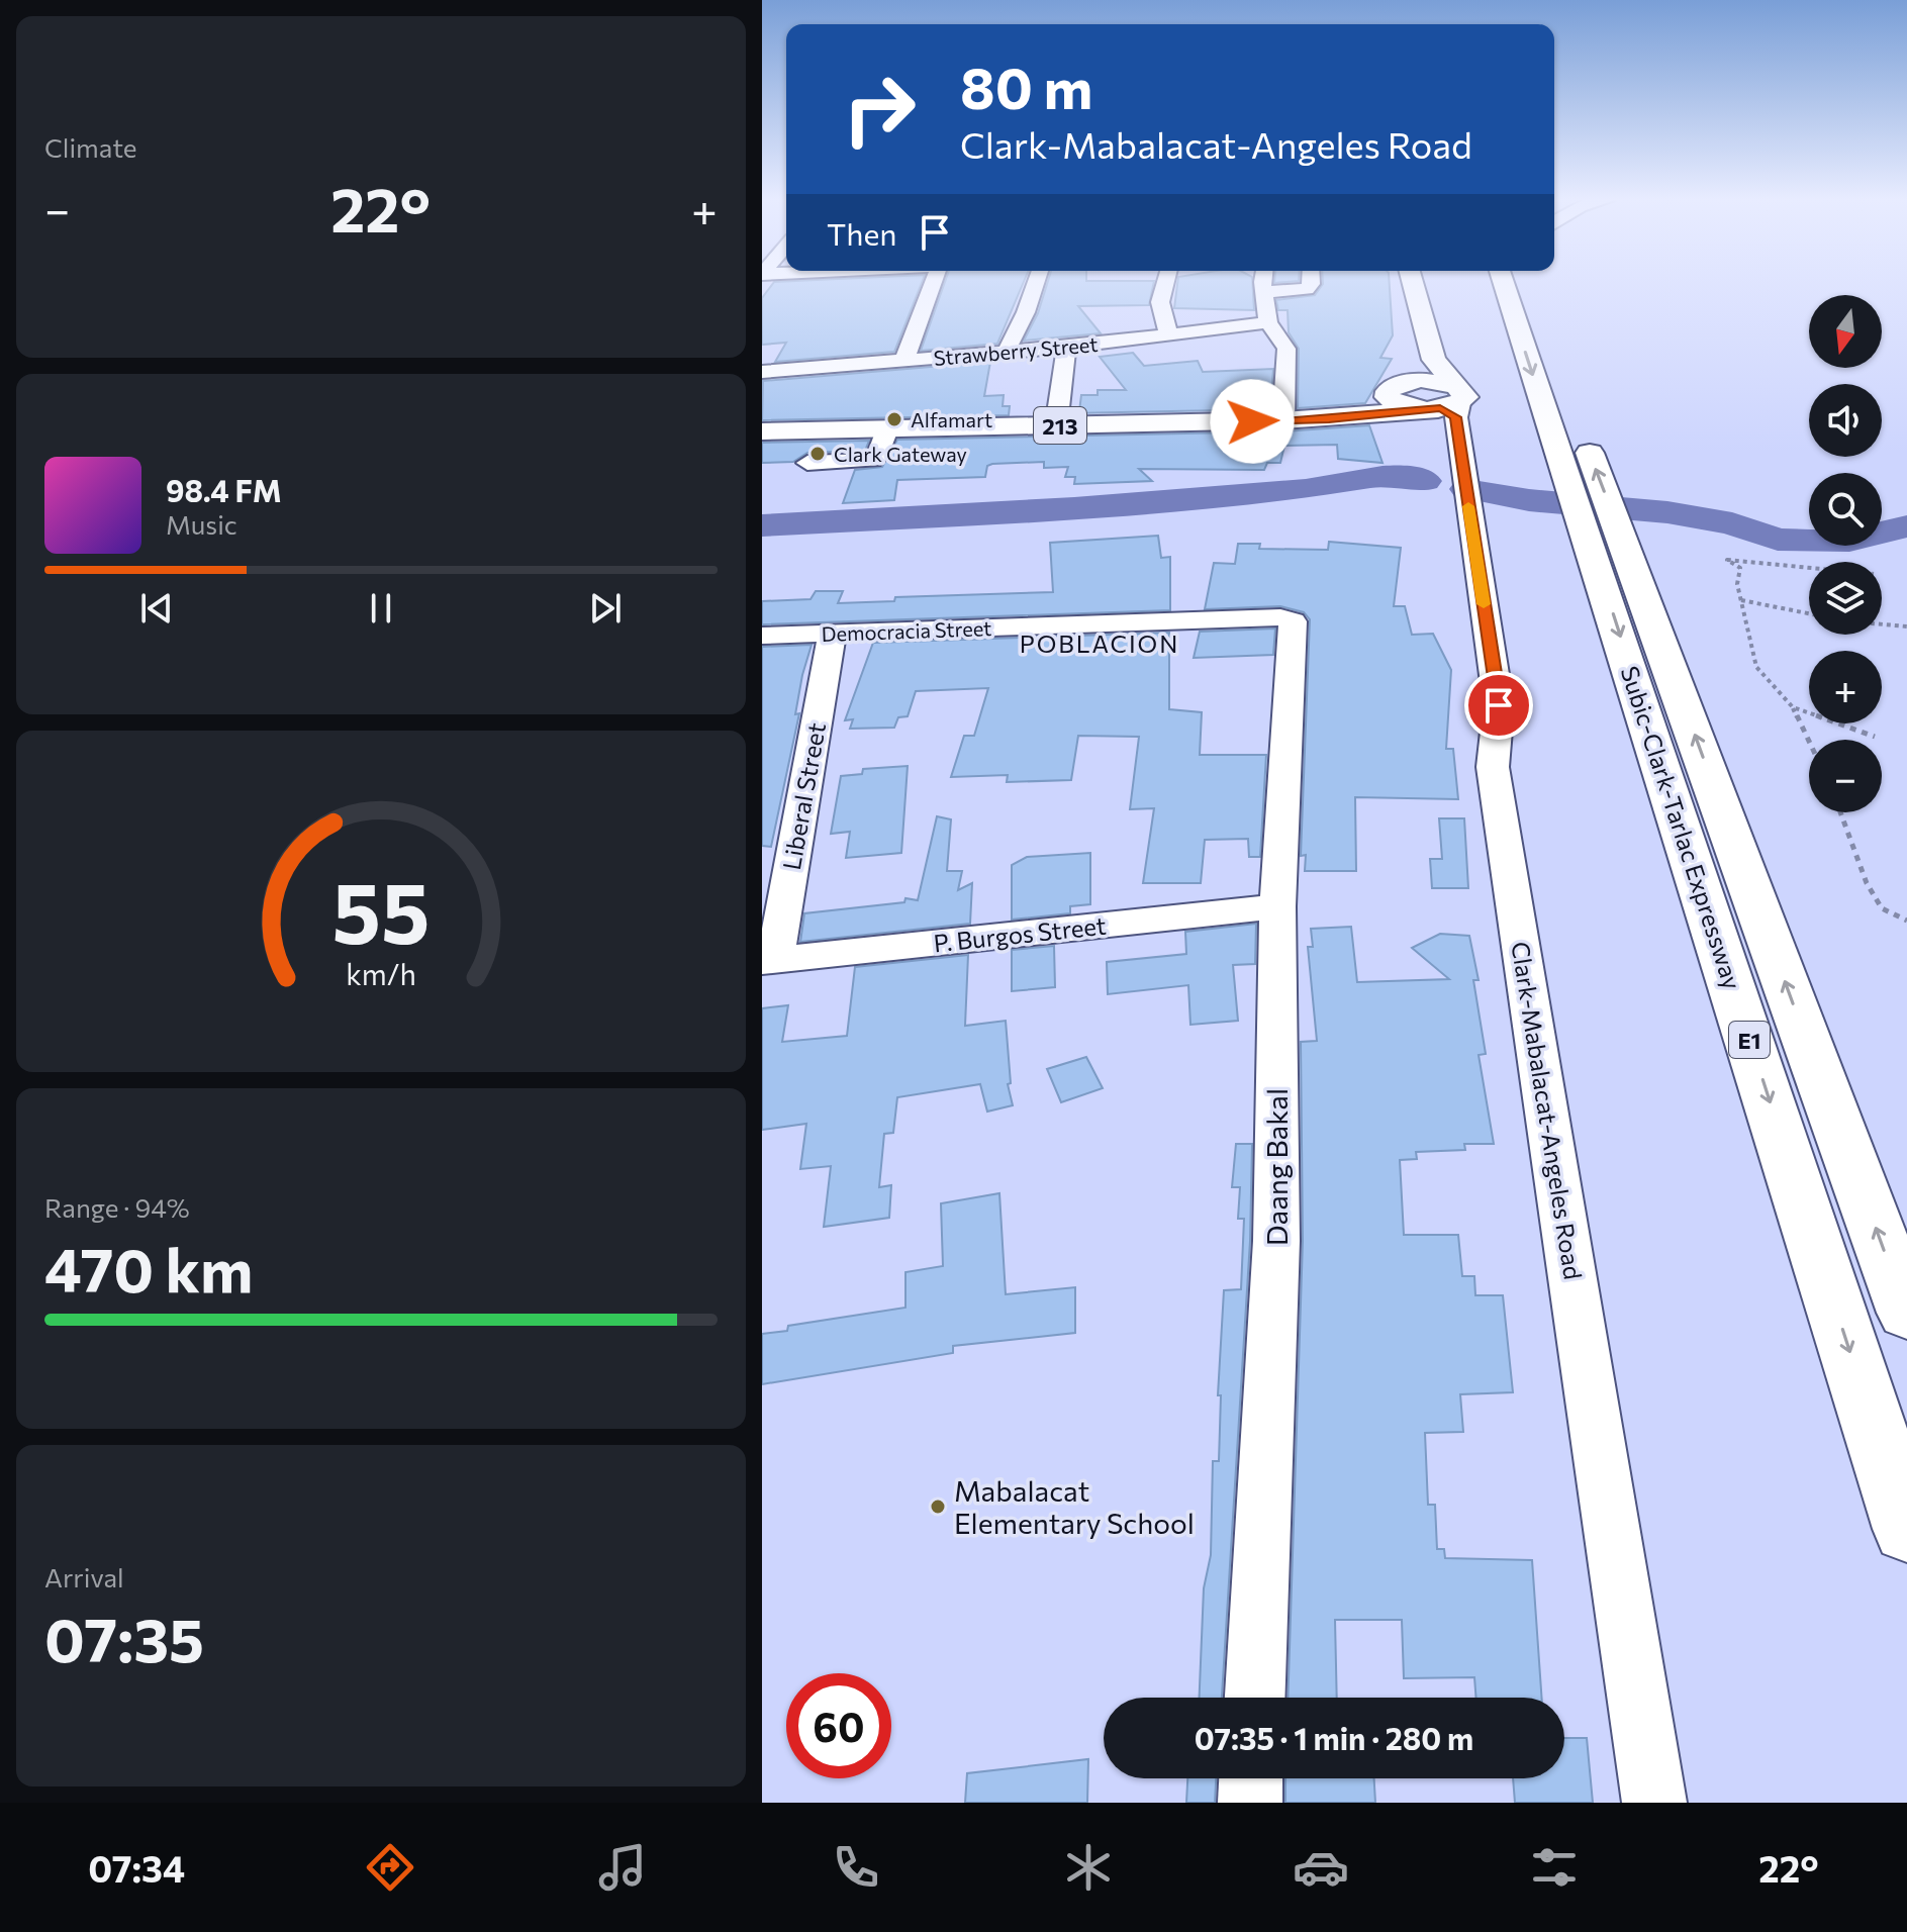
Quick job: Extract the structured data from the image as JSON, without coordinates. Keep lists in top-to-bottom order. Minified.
{"streets":{"main road":["213","Subic-Clark-Tarlac Expressway","E1"],"street":["Strawberry Street","Democracia Street","Liberal Street","P. Burgos Street","Clark-Mabalacat-Angeles Road","Daang Bakal"]},"crossings":[["213","Clark-Mabalacat-Angeles Road"],["Democracia Street","Liberal Street"],["Democracia Street","Daang Bakal"],["Liberal Street","P. Burgos Street"],["P. Burgos Street","Daang Bakal"]],"districts":["POBLACION"],"places":["Alfamart","Clark Gateway","Mabalacat Elementary School"],"north":"bottom","page":{"tile":["Climate",["Range · 94%","470 km"],["Arrival","07:35"]],"turn":["80 m","Clark-Mabalacat-Angeles Road"],"heat":["−","22°","+"],"then":"Then","map_buttons":["+","−"],"song":["98.4 FM","Music"],"limit":"60","trip":"07:35 · 1 min · 280 m","tabs":["07:34","22°"],"gauge":["55","km/h"]}}
